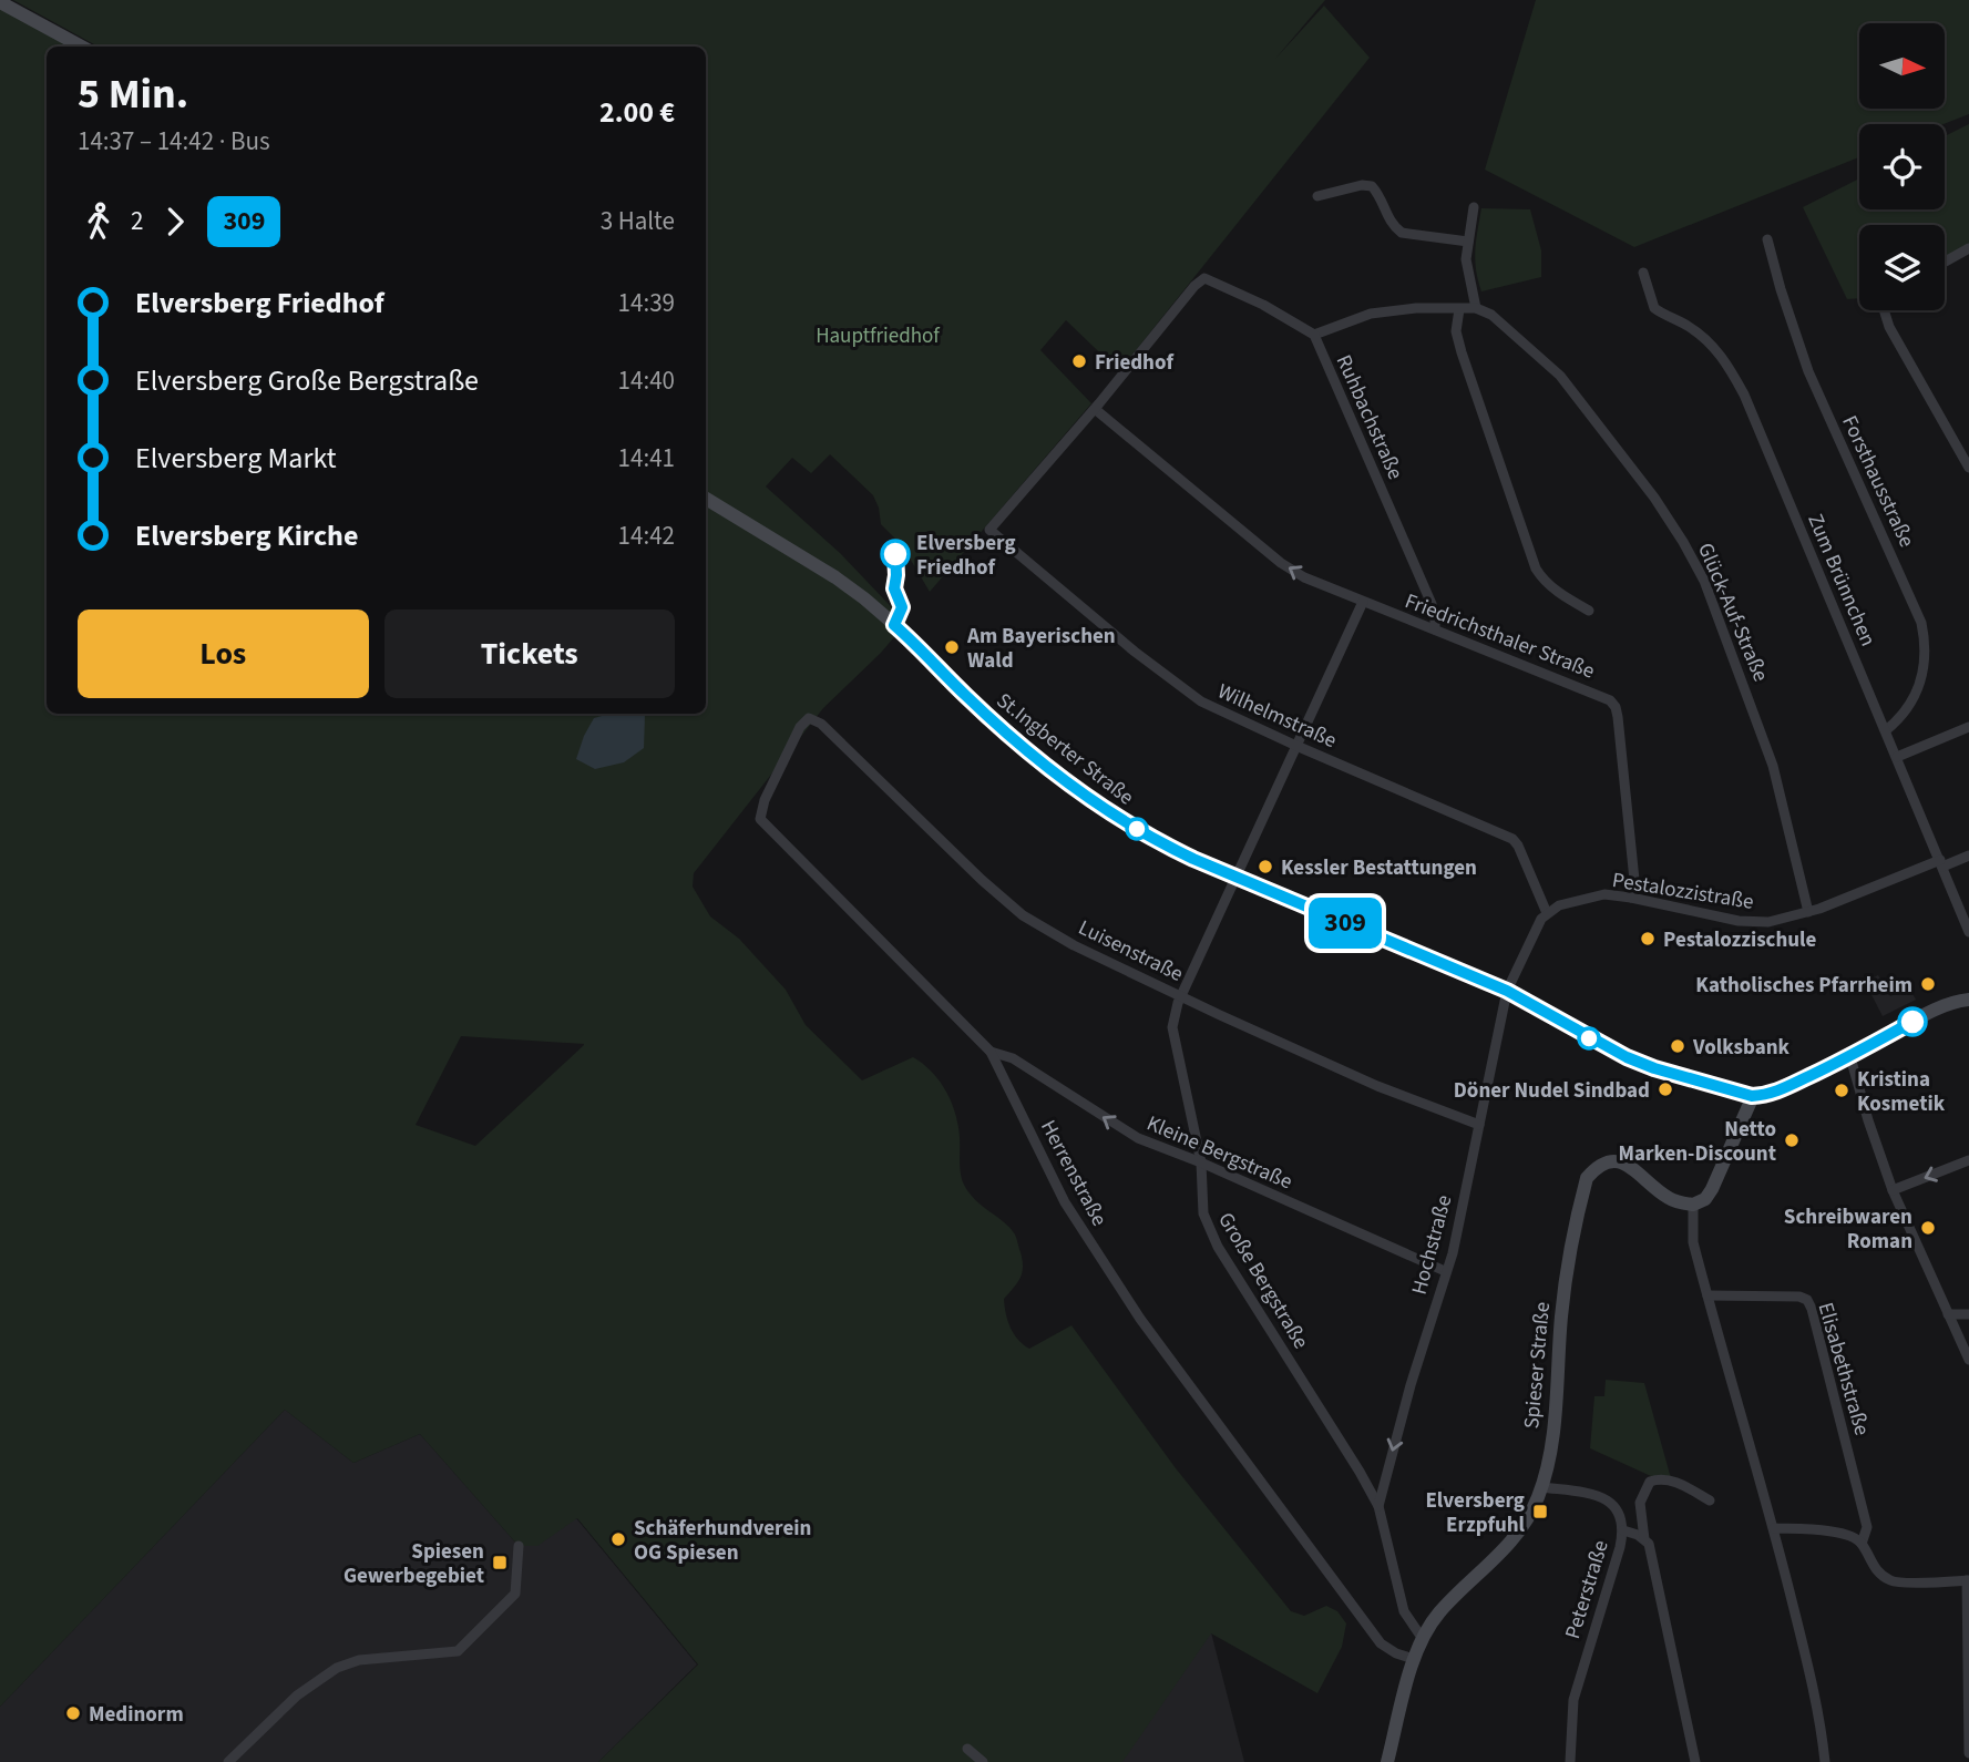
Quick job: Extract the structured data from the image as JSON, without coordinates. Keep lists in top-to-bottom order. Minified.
{"streets":{"main road":["St.Ingberter Straße","Spieser Straße"],"street":["Ruhbachstraße","Forsthausstraße","Zum Brünnchen","Glück-Auf-Straße","Friedrichsthaler Straße","Wilhelmstraße","Pestalozzistraße","Luisenstraße","Kleine Bergstraße","Herrenstraße","Hochstraße","Große Bergstraße","Elisabethstraße","Peterstraße"]},"crossings":[["Ruhbachstraße","Friedrichsthaler Straße"],["Ruhbachstraße","Wilhelmstraße"],["Forsthausstraße","Zum Brünnchen"],["Zum Brünnchen","Pestalozzistraße"],["Glück-Auf-Straße","Pestalozzistraße"],["Friedrichsthaler Straße","Wilhelmstraße"],["Friedrichsthaler Straße","Pestalozzistraße"],["Friedrichsthaler Straße","Große Bergstraße"],["Wilhelmstraße","Pestalozzistraße"],["Wilhelmstraße","Große Bergstraße"],["St.Ingberter Straße","Hochstraße"],["St.Ingberter Straße","Große Bergstraße"],["Luisenstraße","Herrenstraße"],["Luisenstraße","Hochstraße"],["Luisenstraße","Große Bergstraße"],["Kleine Bergstraße","Herrenstraße"],["Kleine Bergstraße","Hochstraße"],["Kleine Bergstraße","Große Bergstraße"],["Herrenstraße","Spieser Straße"],["Hochstraße","Große Bergstraße"],["Große Bergstraße","Spieser Straße"],["Spieser Straße","Peterstraße"]],"one_way":["Friedrichsthaler Straße","Kleine Bergstraße","Hochstraße"],"parks":["Hauptfriedhof"],"places":{"other":["Friedhof","Elversberg Friedhof","Am Bayerischen Wald","Kessler Bestattungen","Pestalozzischule","Katholisches Pfarrheim","Volksbank","Döner Nudel Sindbad","Kristina Kosmetik","Netto Marken-Discount","Schreibwaren Roman","Schäferhundverein OG Spiesen","Medinorm"],"transit":["Elversberg Erzpfuhl","Spiesen Gewerbegebiet"]},"lines":["bus line 309"],"north":"right","page":{"on_map":"309","heading":["5 Min.","14:37 – 14:42 · Bus","2.00 €"],"legs":["2","309","3 Halte"],"list":[{"name":"Elversberg Friedhof","value":"14:39"},{"name":"Elversberg Große Bergstraße","value":"14:40"},{"name":"Elversberg Markt","value":"14:41"},{"name":"Elversberg Kirche","value":"14:42"}],"buttons":["Los","Tickets"]}}
